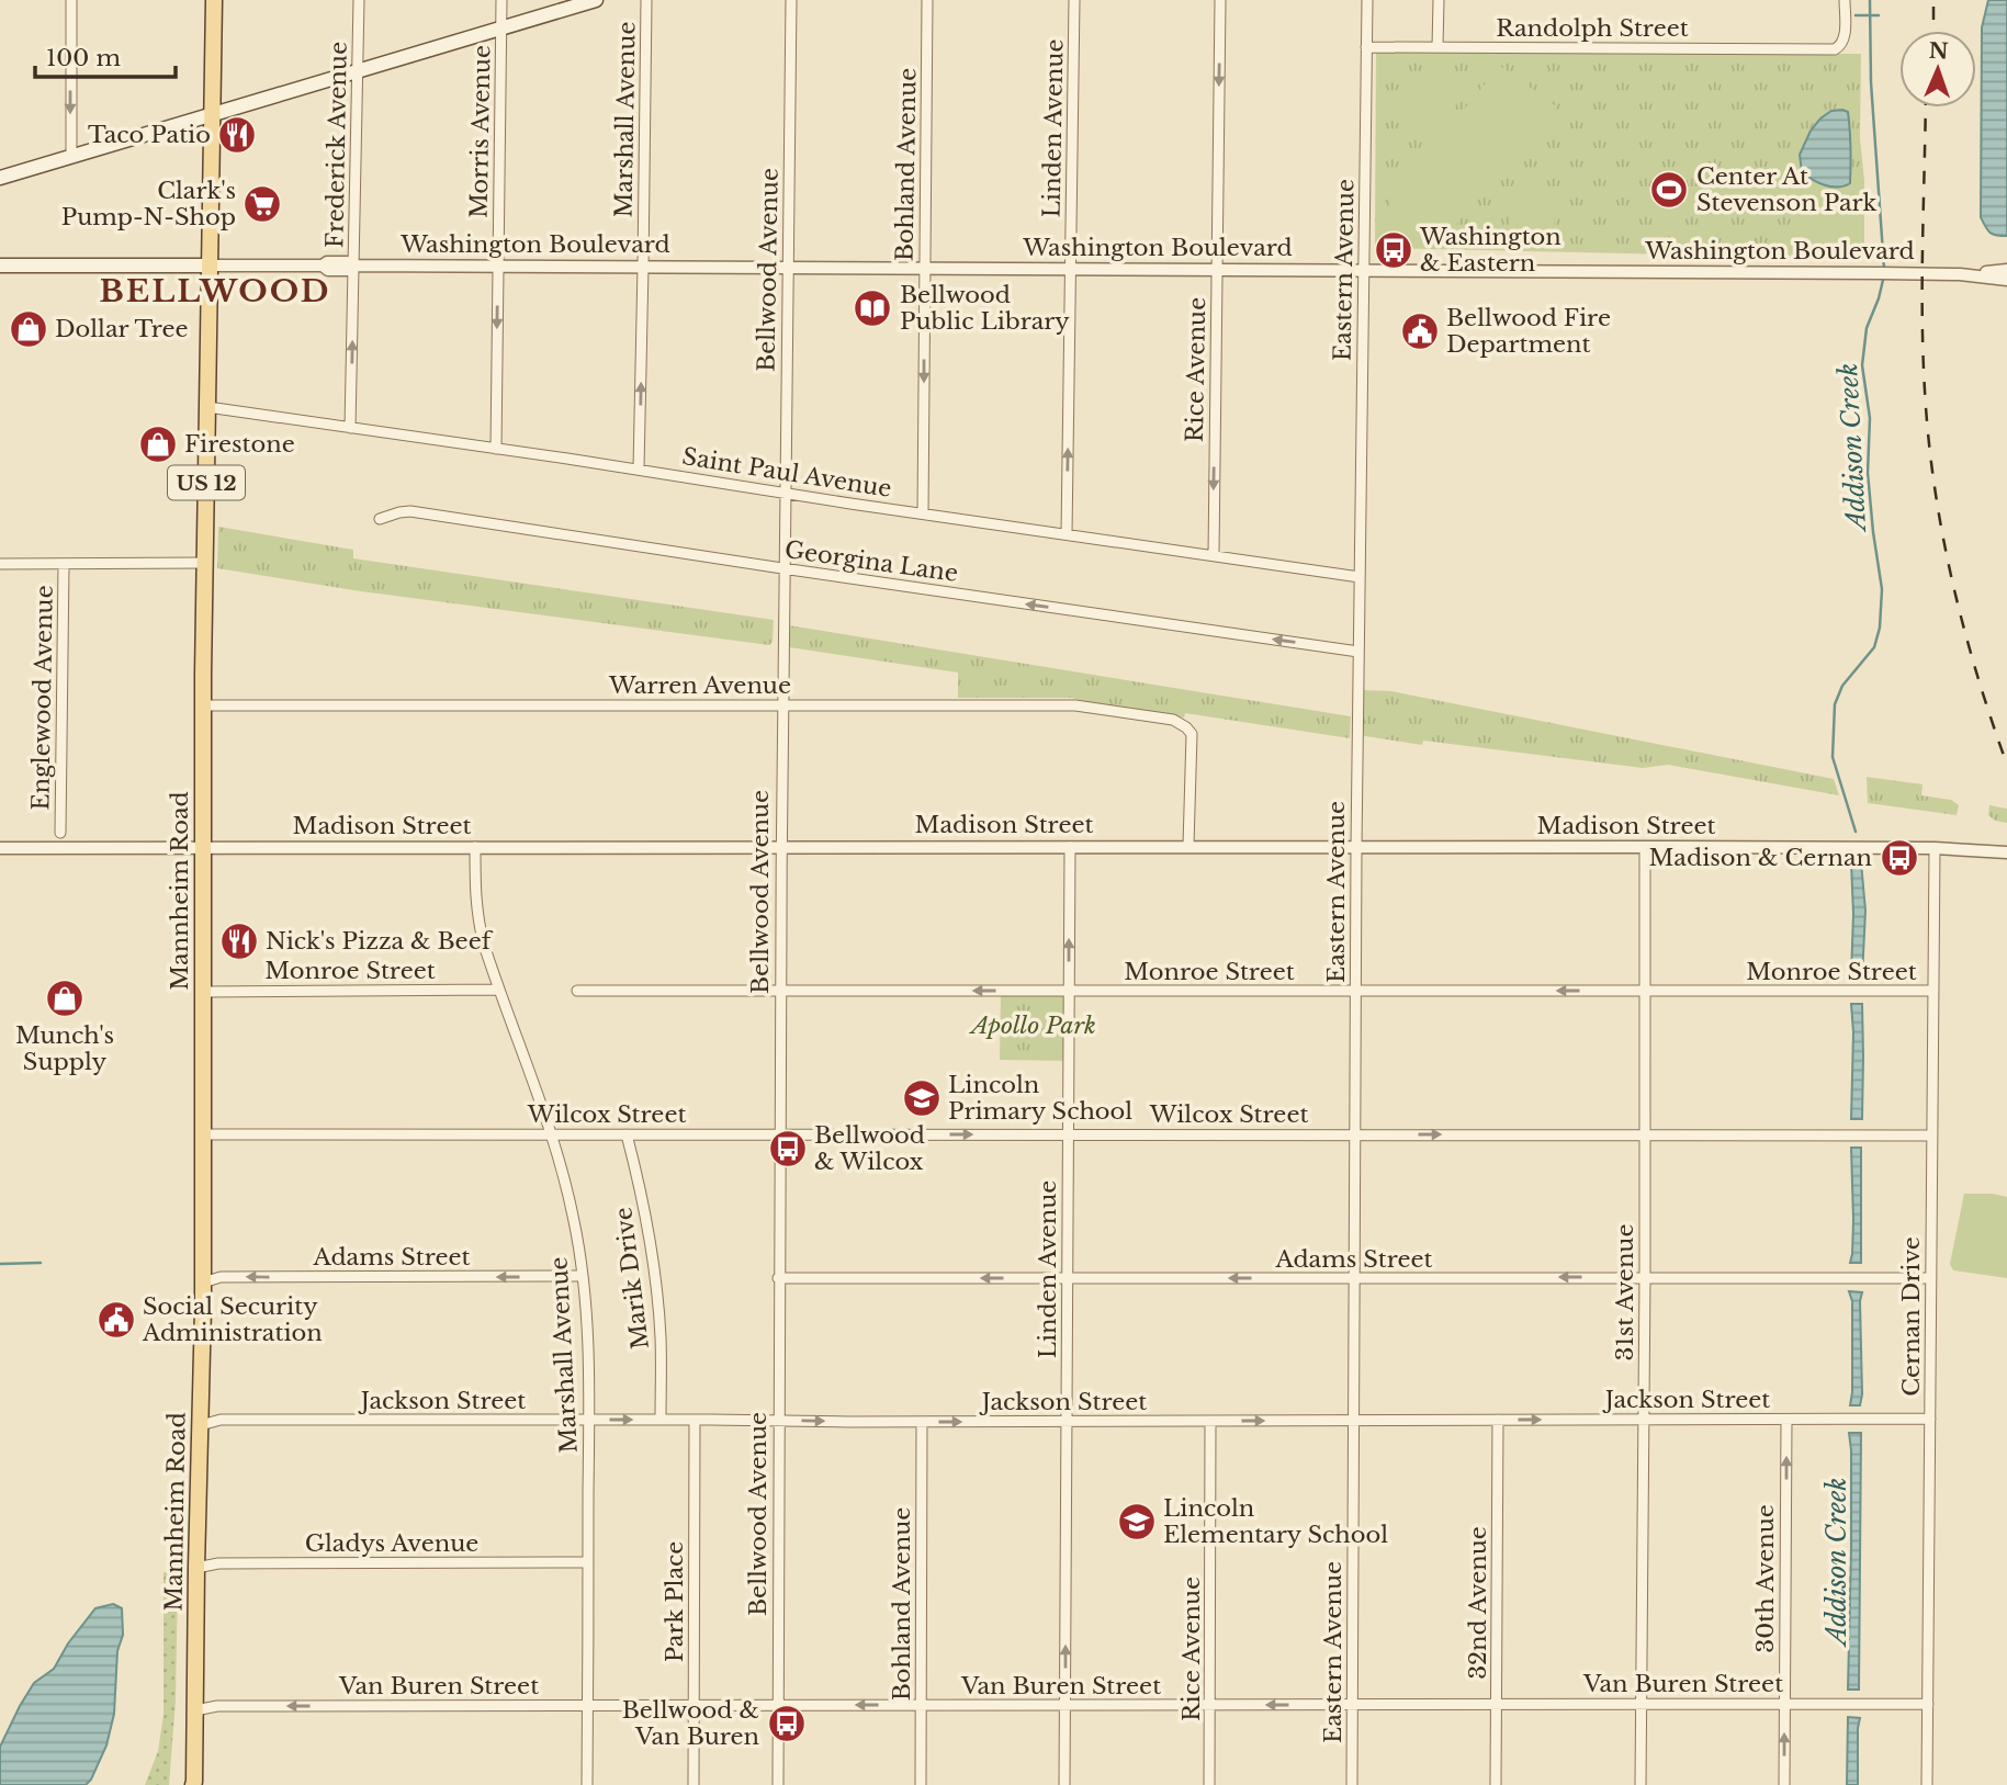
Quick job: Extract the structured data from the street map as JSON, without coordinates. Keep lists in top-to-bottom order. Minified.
{"streets":{"main road":["Washington Boulevard","US 12","Mannheim Road"],"street":["Randolph Street","Marshall Avenue","Linden Avenue","Morris Avenue","Frederick Avenue","Bohland Avenue","Bellwood Avenue","Eastern Avenue","Rice Avenue","Saint Paul Avenue","Georgina Lane","Warren Avenue","Englewood Avenue","Madison Street","Monroe Street","Wilcox Street","Adams Street","Marik Drive","31st Avenue","Cernan Drive","Jackson Street","Gladys Avenue","30th Avenue","Park Place","32nd Avenue","Van Buren Street"]},"crossings":[["Randolph Street","Eastern Avenue"],["Marshall Avenue","Washington Boulevard"],["Marshall Avenue","Saint Paul Avenue"],["Marshall Avenue","Madison Street"],["Marshall Avenue","Monroe Street"],["Marshall Avenue","Wilcox Street"],["Marshall Avenue","Adams Street"],["Marshall Avenue","Jackson Street"],["Marshall Avenue","Gladys Avenue"],["Marshall Avenue","Van Buren Street"],["Linden Avenue","Washington Boulevard"],["Linden Avenue","Saint Paul Avenue"],["Linden Avenue","Madison Street"],["Linden Avenue","Monroe Street"],["Linden Avenue","Wilcox Street"],["Linden Avenue","Adams Street"],["Linden Avenue","Jackson Street"],["Linden Avenue","Van Buren Street"],["Morris Avenue","Washington Boulevard"],["Morris Avenue","Saint Paul Avenue"],["Frederick Avenue","Washington Boulevard"],["Frederick Avenue","Saint Paul Avenue"],["Bohland Avenue","Washington Boulevard"],["Bohland Avenue","Saint Paul Avenue"],["Bohland Avenue","Jackson Street"],["Bohland Avenue","Van Buren Street"],["Washington Boulevard","Bellwood Avenue"],["Washington Boulevard","Eastern Avenue"],["Washington Boulevard","Rice Avenue"],["Washington Boulevard","Mannheim Road"],["Bellwood Avenue","Saint Paul Avenue"],["Bellwood Avenue","Georgina Lane"],["Bellwood Avenue","Warren Avenue"],["Bellwood Avenue","Madison Street"],["Bellwood Avenue","Monroe Street"],["Bellwood Avenue","Wilcox Street"],["Bellwood Avenue","Adams Street"],["Bellwood Avenue","Jackson Street"],["Bellwood Avenue","Van Buren Street"],["Eastern Avenue","Saint Paul Avenue"],["Eastern Avenue","Georgina Lane"],["Eastern Avenue","Madison Street"],["Eastern Avenue","Monroe Street"],["Eastern Avenue","Wilcox Street"],["Eastern Avenue","Adams Street"],["Eastern Avenue","Jackson Street"],["Eastern Avenue","Van Buren Street"],["Rice Avenue","Saint Paul Avenue"],["Rice Avenue","Jackson Street"],["Rice Avenue","Van Buren Street"],["Saint Paul Avenue","Mannheim Road"],["Warren Avenue","Madison Street"],["Warren Avenue","Mannheim Road"],["Madison Street","Mannheim Road"],["Madison Street","31st Avenue"],["Madison Street","Cernan Drive"],["Mannheim Road","Monroe Street"],["Mannheim Road","Wilcox Street"],["Mannheim Road","Adams Street"],["Mannheim Road","Jackson Street"],["Mannheim Road","Gladys Avenue"],["Mannheim Road","Van Buren Street"],["Monroe Street","31st Avenue"],["Monroe Street","Cernan Drive"],["Wilcox Street","Marik Drive"],["Wilcox Street","31st Avenue"],["Wilcox Street","Cernan Drive"],["Adams Street","31st Avenue"],["Adams Street","Cernan Drive"],["Marik Drive","Jackson Street"],["31st Avenue","Jackson Street"],["31st Avenue","Van Buren Street"],["Cernan Drive","Jackson Street"],["Cernan Drive","Van Buren Street"],["Jackson Street","30th Avenue"],["Jackson Street","Park Place"],["Jackson Street","32nd Avenue"],["30th Avenue","Van Buren Street"],["Park Place","Van Buren Street"],["32nd Avenue","Van Buren Street"]],"one_way":["Linden Avenue","Morris Avenue","Frederick Avenue","Rice Avenue","Georgina Lane","Adams Street","Jackson Street","30th Avenue","Van Buren Street"],"districts":["BELLWOOD"],"water":["Addison Creek"],"parks":["Apollo Park"],"places":{"restaurant":["Taco Patio","Nick's Pizza & Beef"],"sports":["Center At Stevenson Park"],"supermarket":["Clark's Pump-N-Shop"],"bus stop":["Washington & Eastern","Madison & Cernan","Bellwood & Wilcox","Bellwood & Van Buren"],"library":["Bellwood Public Library"],"shop":["Dollar Tree","Firestone","Munch's Supply"],"public building":["Bellwood Fire Department","Social Security Administration"],"school or university":["Lincoln Primary School","Lincoln Elementary School"]},"scale_bar":"100 m","north":"top"}
